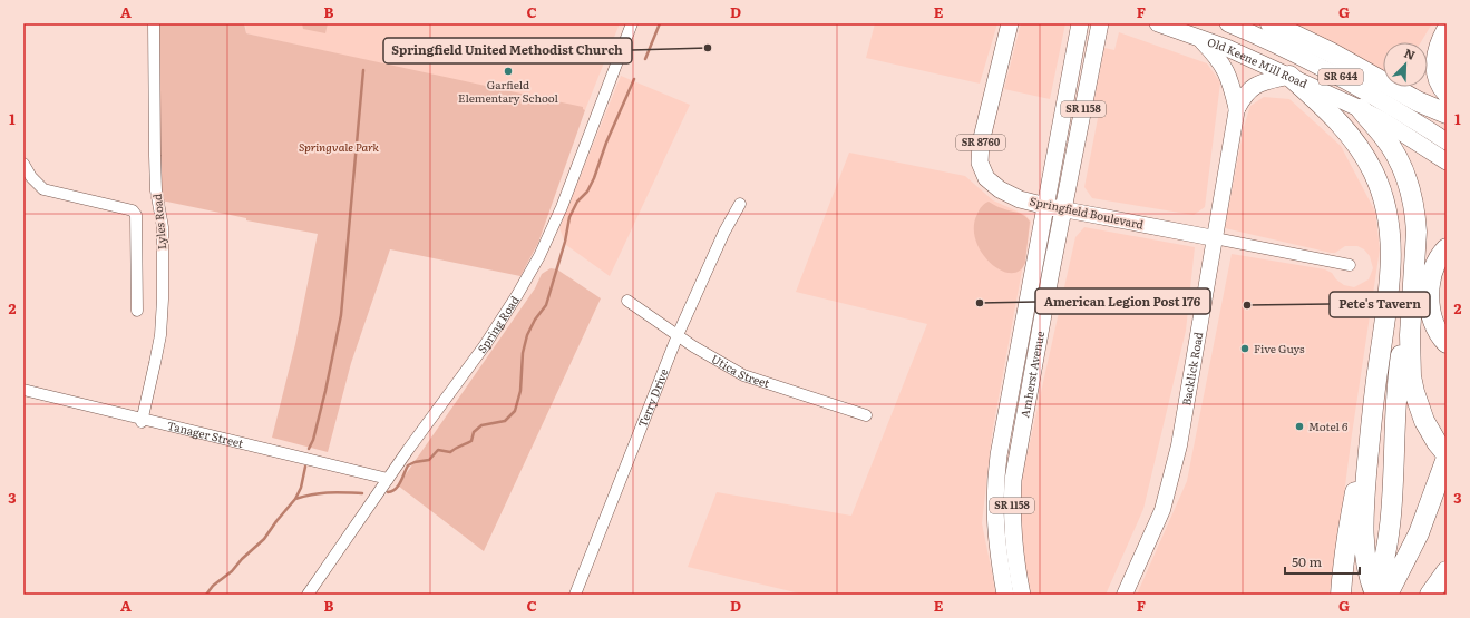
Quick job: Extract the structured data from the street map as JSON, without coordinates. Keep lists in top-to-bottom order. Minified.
{"streets":{"main road":["Old Keene Mill Road","SR 644","SR 1158","SR 8760","Springfield Boulevard","Backlick Road","Amherst Avenue"],"street":["Lyles Road","Spring Road","Utica Street","Terry Drive","Tanager Street"]},"crossings":[["Springfield Boulevard","Backlick Road"],["Springfield Boulevard","Amherst Avenue"],["Lyles Road","Tanager Street"],["Spring Road","Tanager Street"],["Utica Street","Terry Drive"]],"parks":["Springvale Park"],"places":["Springfield United Methodist Church","Garfield Elementary School","American Legion Post 176","Pete's Tavern","Five Guys","Motel 6"],"scale_bar":"50 m","north":"top right","grid":{"columns":["A","B","C","D","E","F","G"],"rows":["1","2","3"]}}
